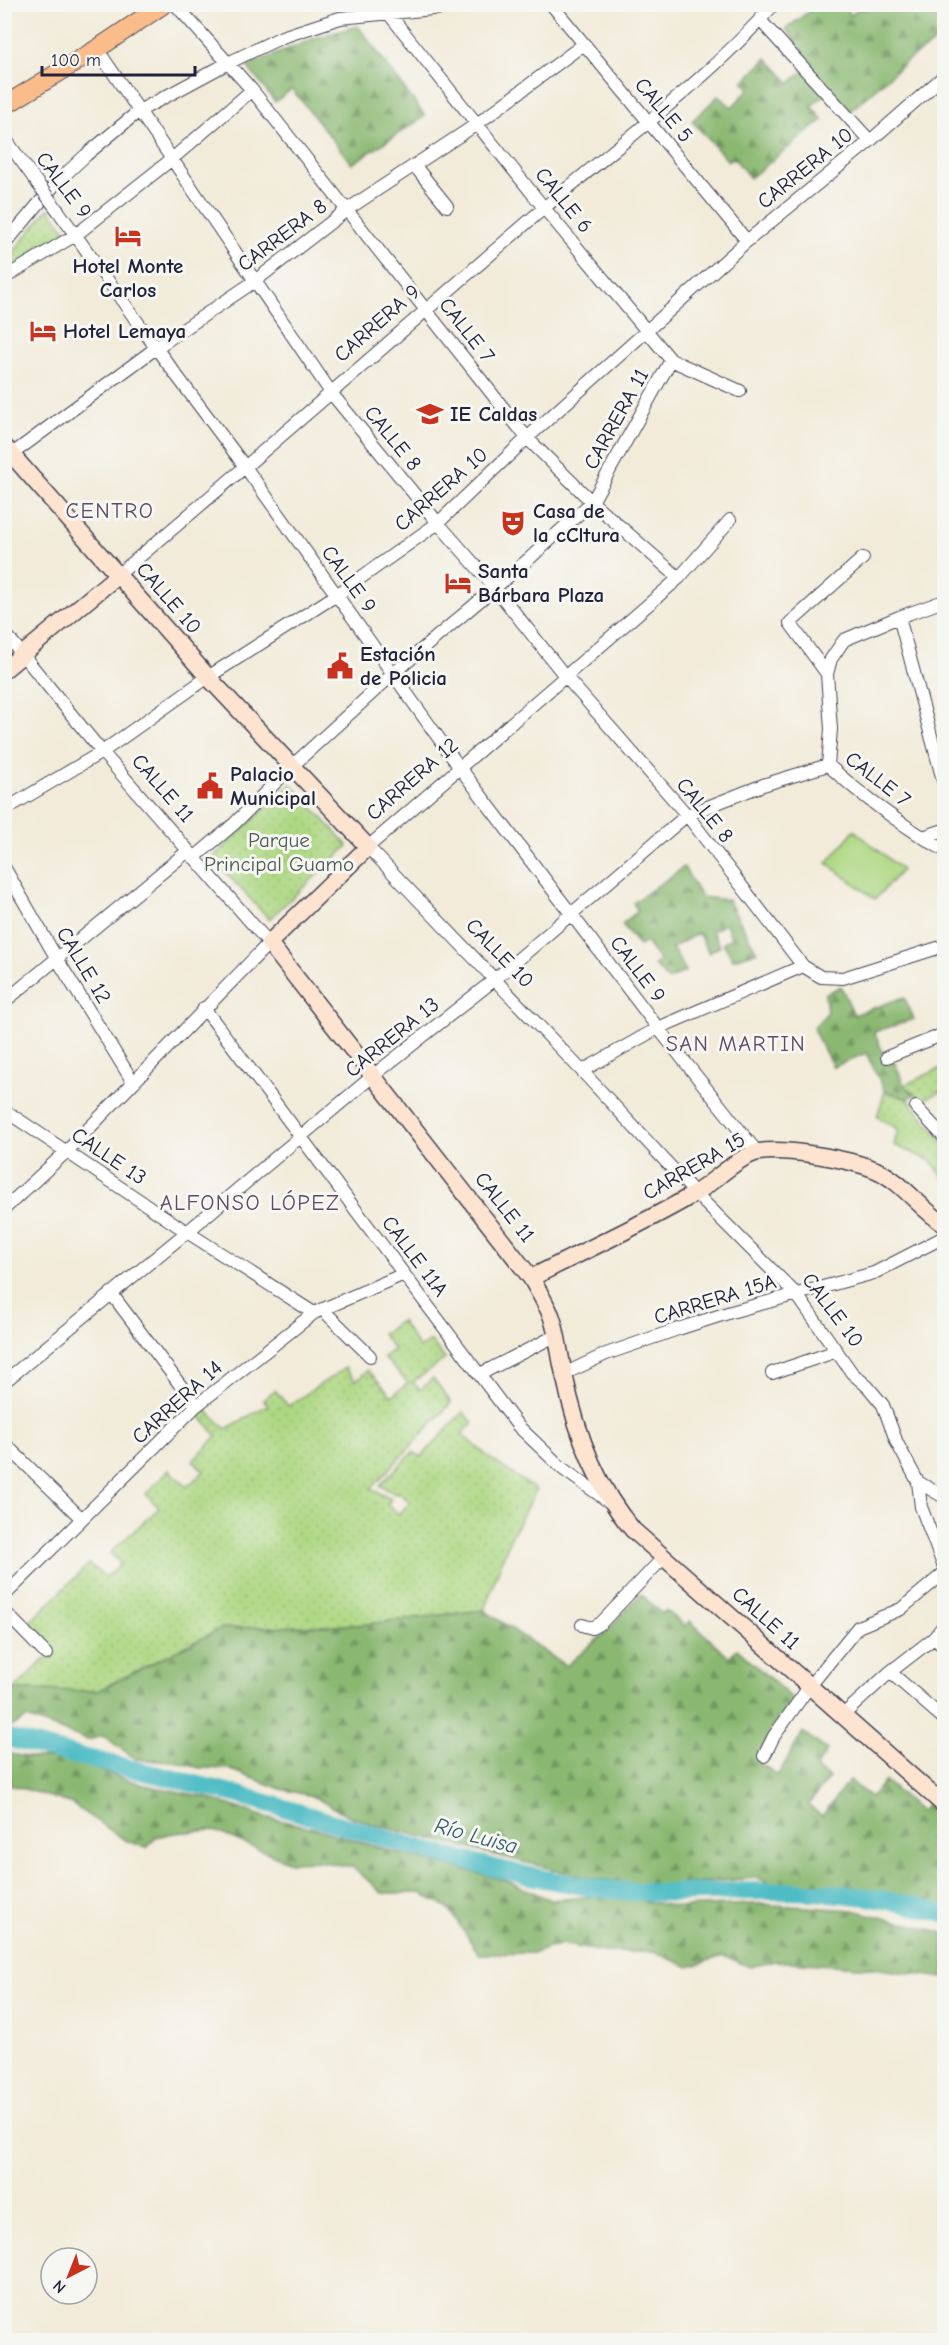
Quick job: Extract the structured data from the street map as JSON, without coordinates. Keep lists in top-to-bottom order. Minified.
{"streets":{"main road":["CARRERA 9","CALLE 10","CARRERA 12","CALLE 11","CARRERA 15"],"street":["CALLE 5","CARRERA 10","CALLE 9","CALLE 6","CARRERA 8","CALLE 7","CARRERA 11","CALLE 8","CALLE 12","CARRERA 13","CALLE 13","CALLE 11A","CARRERA 15A","CARRERA 14"]},"crossings":[["CALLE 5","CARRERA 10"],["CALLE 5","CARRERA 8"],["CALLE 5","CARRERA 9"],["CARRERA 10","CALLE 9"],["CARRERA 10","CALLE 6"],["CARRERA 10","CALLE 7"],["CARRERA 10","CALLE 8"],["CARRERA 10","CALLE 10"],["CARRERA 10","CALLE 11"],["CALLE 9","CARRERA 8"],["CALLE 9","CARRERA 9"],["CALLE 9","CARRERA 11"],["CALLE 9","CARRERA 12"],["CALLE 9","CARRERA 13"],["CALLE 9","CARRERA 15"],["CALLE 6","CARRERA 8"],["CALLE 6","CARRERA 9"],["CALLE 6","CARRERA 11"],["CARRERA 8","CALLE 7"],["CARRERA 8","CALLE 8"],["CARRERA 8","CALLE 10"],["CARRERA 9","CALLE 7"],["CARRERA 9","CALLE 8"],["CARRERA 9","CALLE 10"],["CARRERA 9","CALLE 11"],["CALLE 7","CARRERA 11"],["CALLE 7","CARRERA 12"],["CALLE 7","CARRERA 13"],["CARRERA 11","CALLE 8"],["CARRERA 11","CALLE 10"],["CARRERA 11","CALLE 11"],["CARRERA 11","CALLE 12"],["CALLE 8","CARRERA 12"],["CALLE 8","CARRERA 13"],["CALLE 10","CARRERA 12"],["CALLE 10","CARRERA 13"],["CALLE 10","CARRERA 15"],["CALLE 10","CARRERA 15A"],["CARRERA 12","CALLE 11"],["CARRERA 12","CALLE 12"],["CARRERA 12","CALLE 13"],["CARRERA 12","CALLE 11A"],["CALLE 11","CARRERA 13"],["CALLE 11","CARRERA 15"],["CALLE 11","CALLE 11A"],["CALLE 11","CARRERA 15A"],["CARRERA 13","CALLE 13"],["CARRERA 13","CALLE 11A"],["CALLE 13","CARRERA 14"],["CALLE 11A","CARRERA 14"]],"districts":["CENTRO","SAN MARTIN","ALFONSO LÓPEZ"],"water":["Río Luisa"],"parks":["Parque Principal Guamo"],"places":{"hotel":["Hotel Monte Carlos","Hotel Lemaya","Santa Bárbara Plaza"],"school or university":["IE Caldas"],"theatre":["Casa de la cCltura"],"public building":["Estación de Policia","Palacio Municipal"]},"scale_bar":"100 m","north":"bottom left"}
